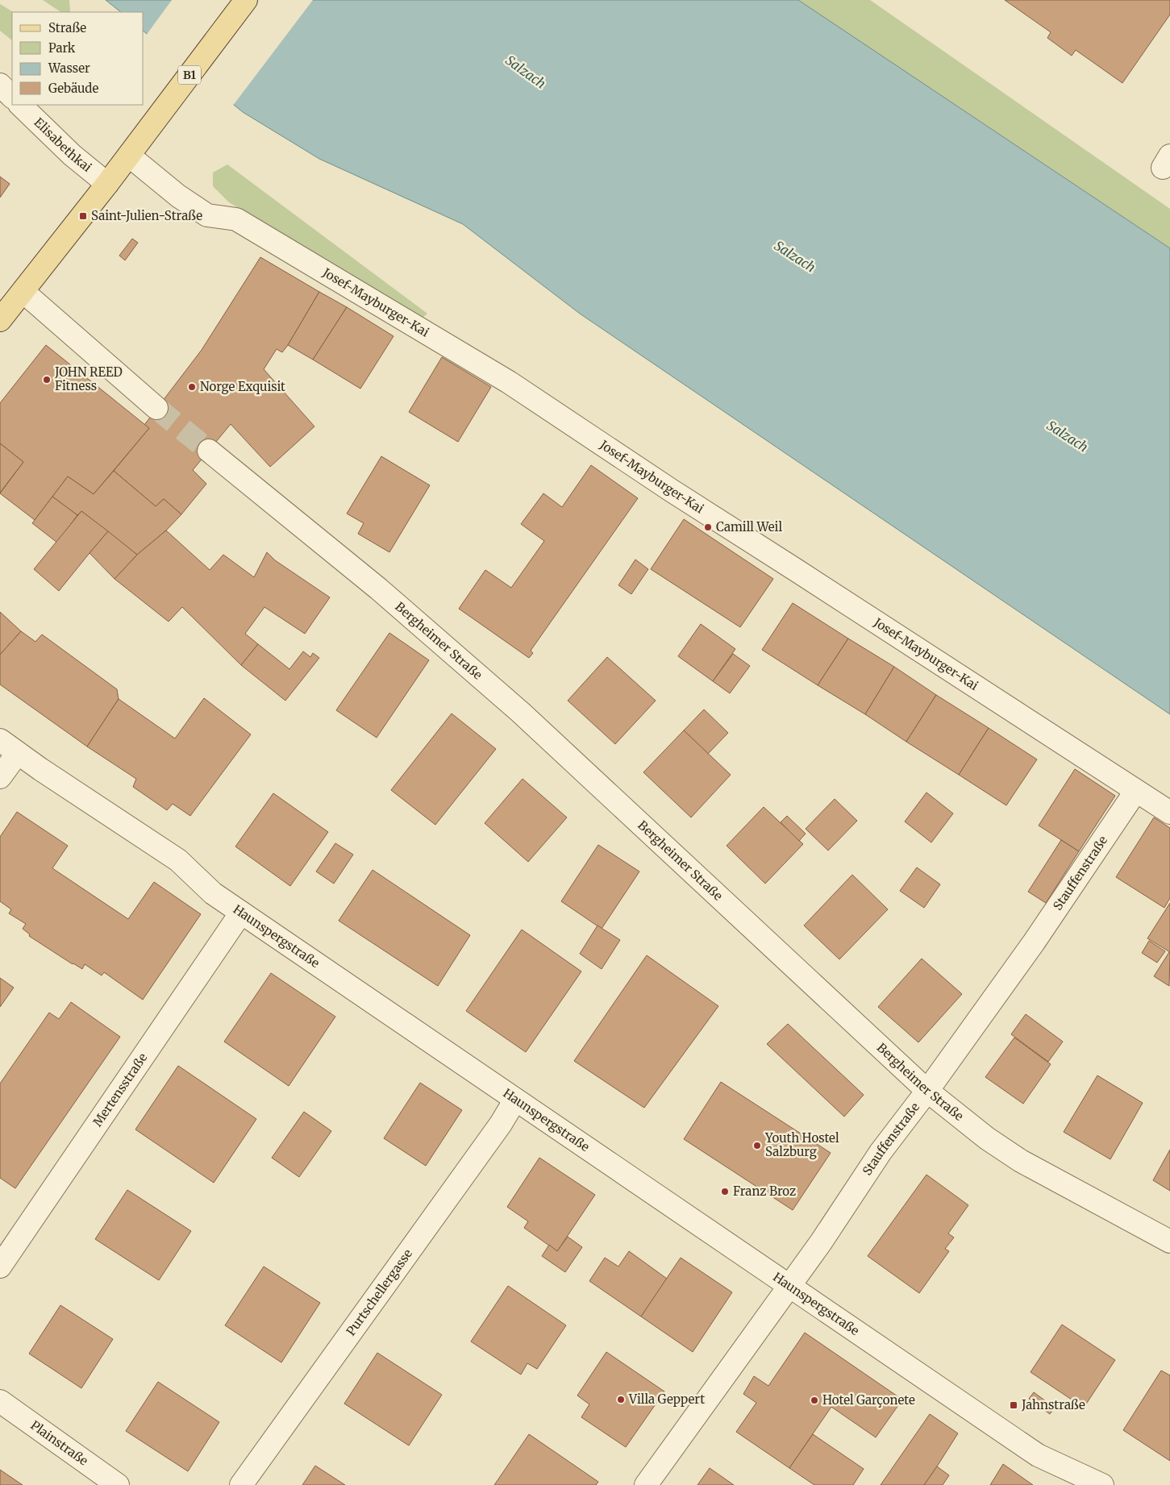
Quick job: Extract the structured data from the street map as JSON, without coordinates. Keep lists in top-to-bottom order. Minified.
{"streets":{"main road":["B1"],"street":["Elisabethkai","Josef-Mayburger-Kai","Bergheimer Straße","Stauffenstraße","Haunspergstraße","Mertensstraße","Purtschellergasse","Plainstraße"]},"crossings":[["B1","Elisabethkai"],["B1","Josef-Mayburger-Kai"],["Josef-Mayburger-Kai","Stauffenstraße"],["Bergheimer Straße","Stauffenstraße"],["Stauffenstraße","Haunspergstraße"],["Haunspergstraße","Mertensstraße"],["Haunspergstraße","Purtschellergasse"]],"water":["Salzach"],"places":{"transit":["Saint-Julien-Straße","Jahnstraße"],"other":["JOHN REED Fitness","Norge Exquisit","Camill Weil","Youth Hostel Salzburg","Franz Broz","Villa Geppert","Hotel Garçonete"]},"legend":["Straße","Park","Wasser","Gebäude"]}
